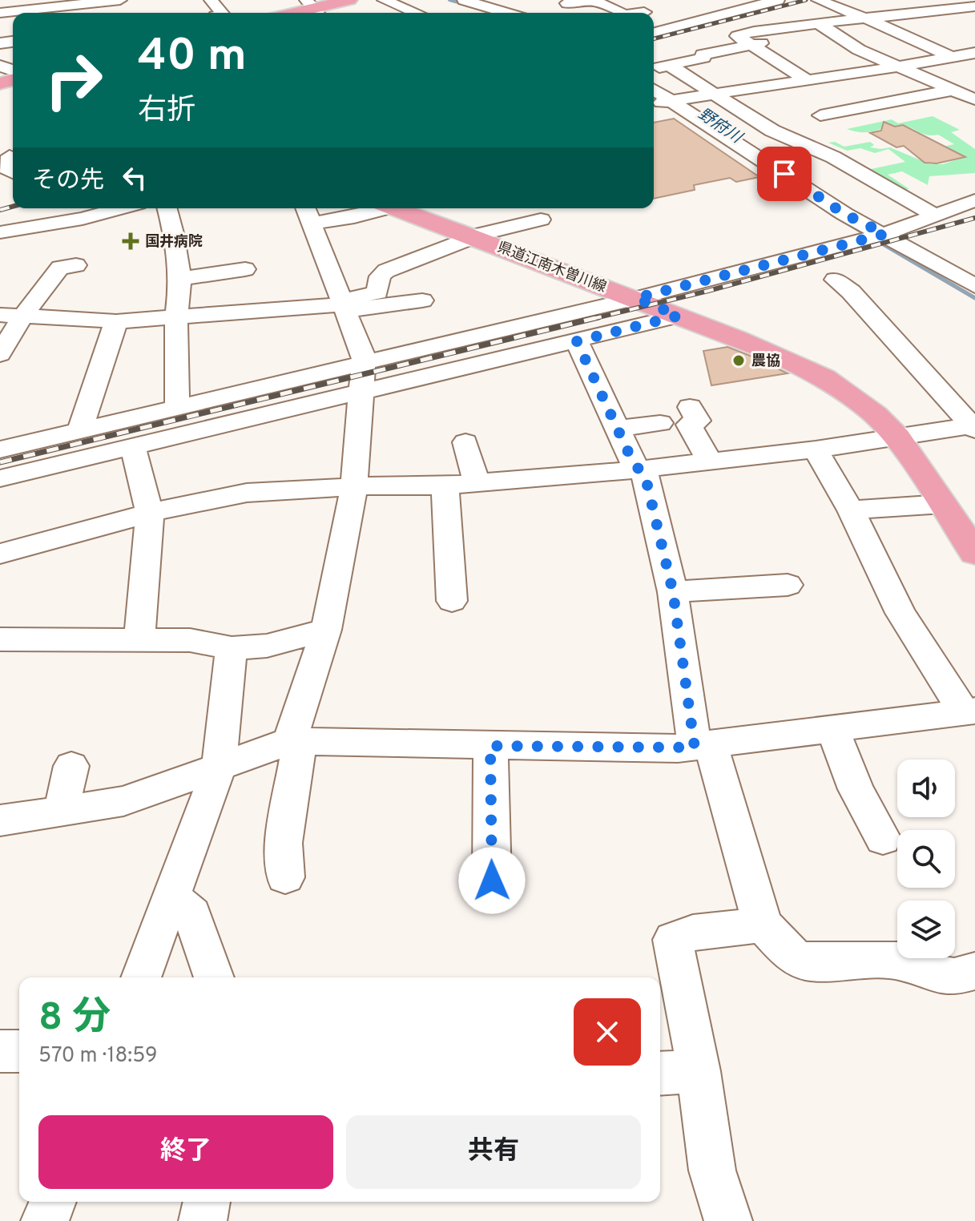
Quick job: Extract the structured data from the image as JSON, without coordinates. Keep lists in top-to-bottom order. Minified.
{"streets":{"main road":["県道江南木曽川線"]},"water":["野府川"],"places":{"health":["国井病院"],"other":["農協"]},"page":{"turn":["40 m","右折"],"then":"その先","heading":["8 分","570 m · 18:59"],"buttons":["終了","共有"]}}
